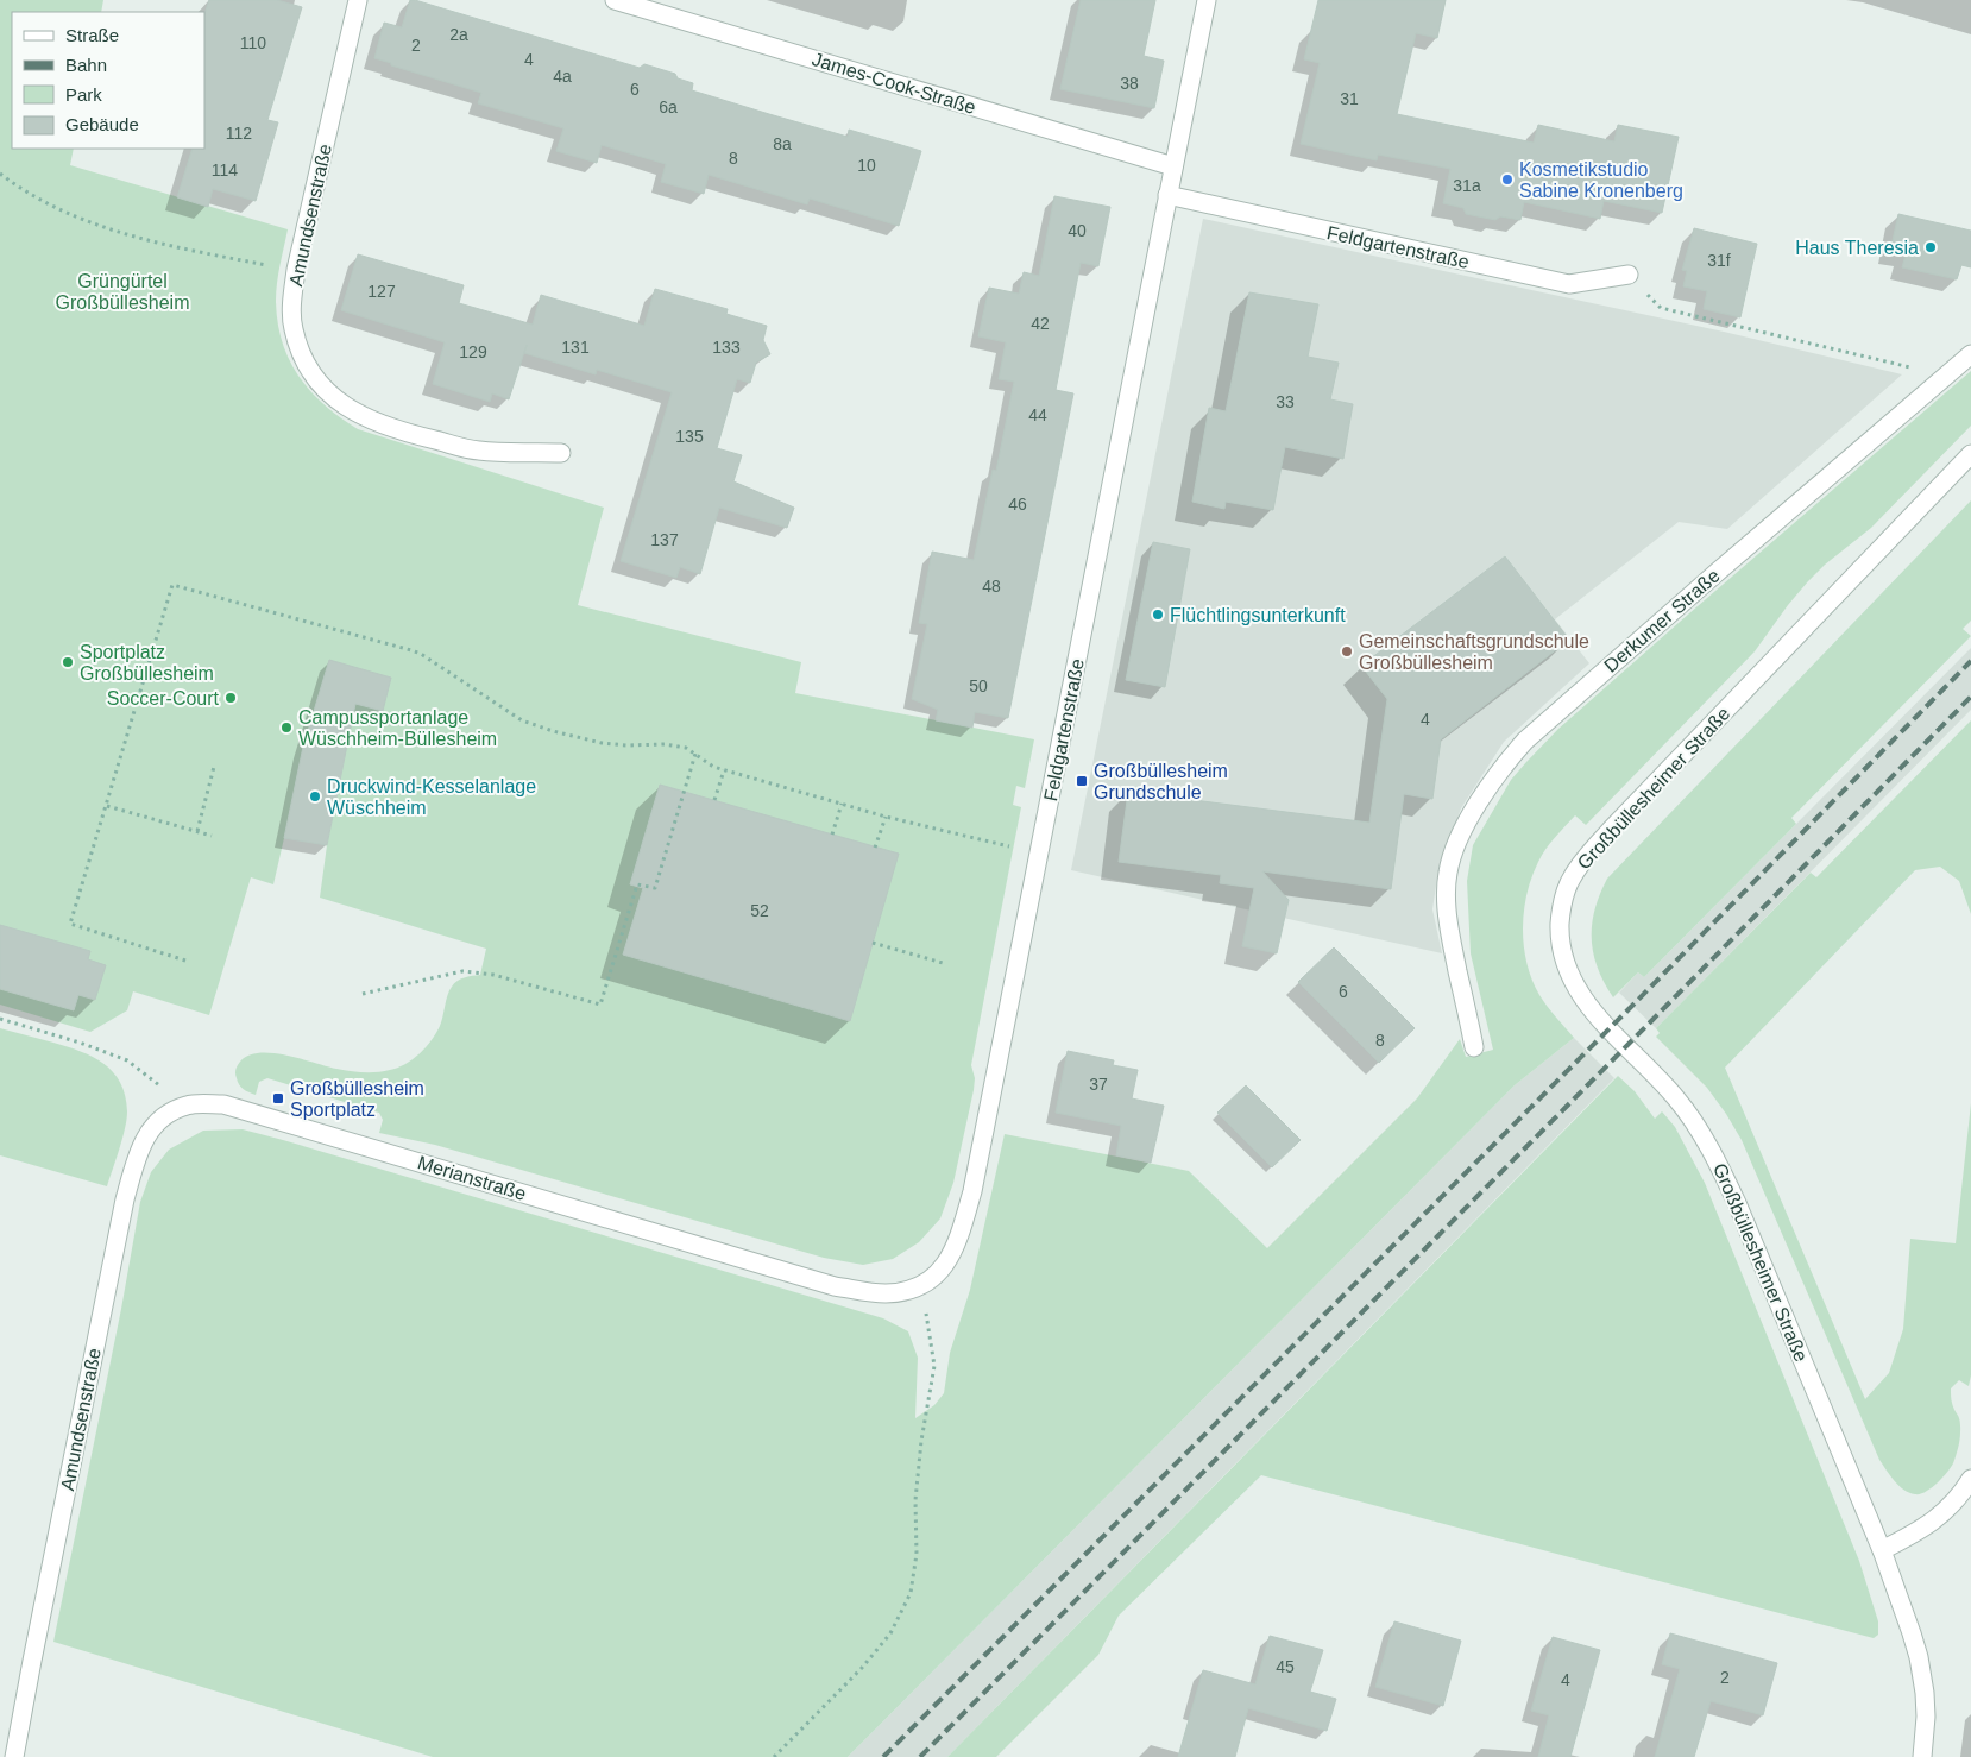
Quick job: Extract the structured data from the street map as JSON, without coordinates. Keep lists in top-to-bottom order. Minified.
{"streets":{"street":["James-Cook-Straße","Amundsenstraße","Feldgartenstraße","Derkumer Straße","Großbüllesheimer Straße","Merianstraße"]},"crossings":[["James-Cook-Straße","Feldgartenstraße"],["Amundsenstraße","Merianstraße"],["Feldgartenstraße","Merianstraße"]],"parks":["Grüngürtel Großbüllesheim"],"places":{"other":["Kosmetikstudio Sabine Kronenberg","Haus Theresia","Flüchtlingsunterkunft","Gemeinschaftsgrundschule Großbüllesheim","Sportplatz Großbüllesheim","Soccer-Court","Campussportanlage Wüschheim-Büllesheim","Druckwind-Kesselanlage Wüschheim"],"transit":["Großbüllesheim Grundschule","Großbüllesheim Sportplatz"]},"house_numbers":["2a","110","2","4","4a","38","6","31","6a","112","8a","8","10","114","31a","40","31f","127","42","131","133","129","33","44","135","46","137","48","50","4","52","6","8","37","45","2","4"],"legend":["Straße","Bahn","Park","Gebäude"]}
